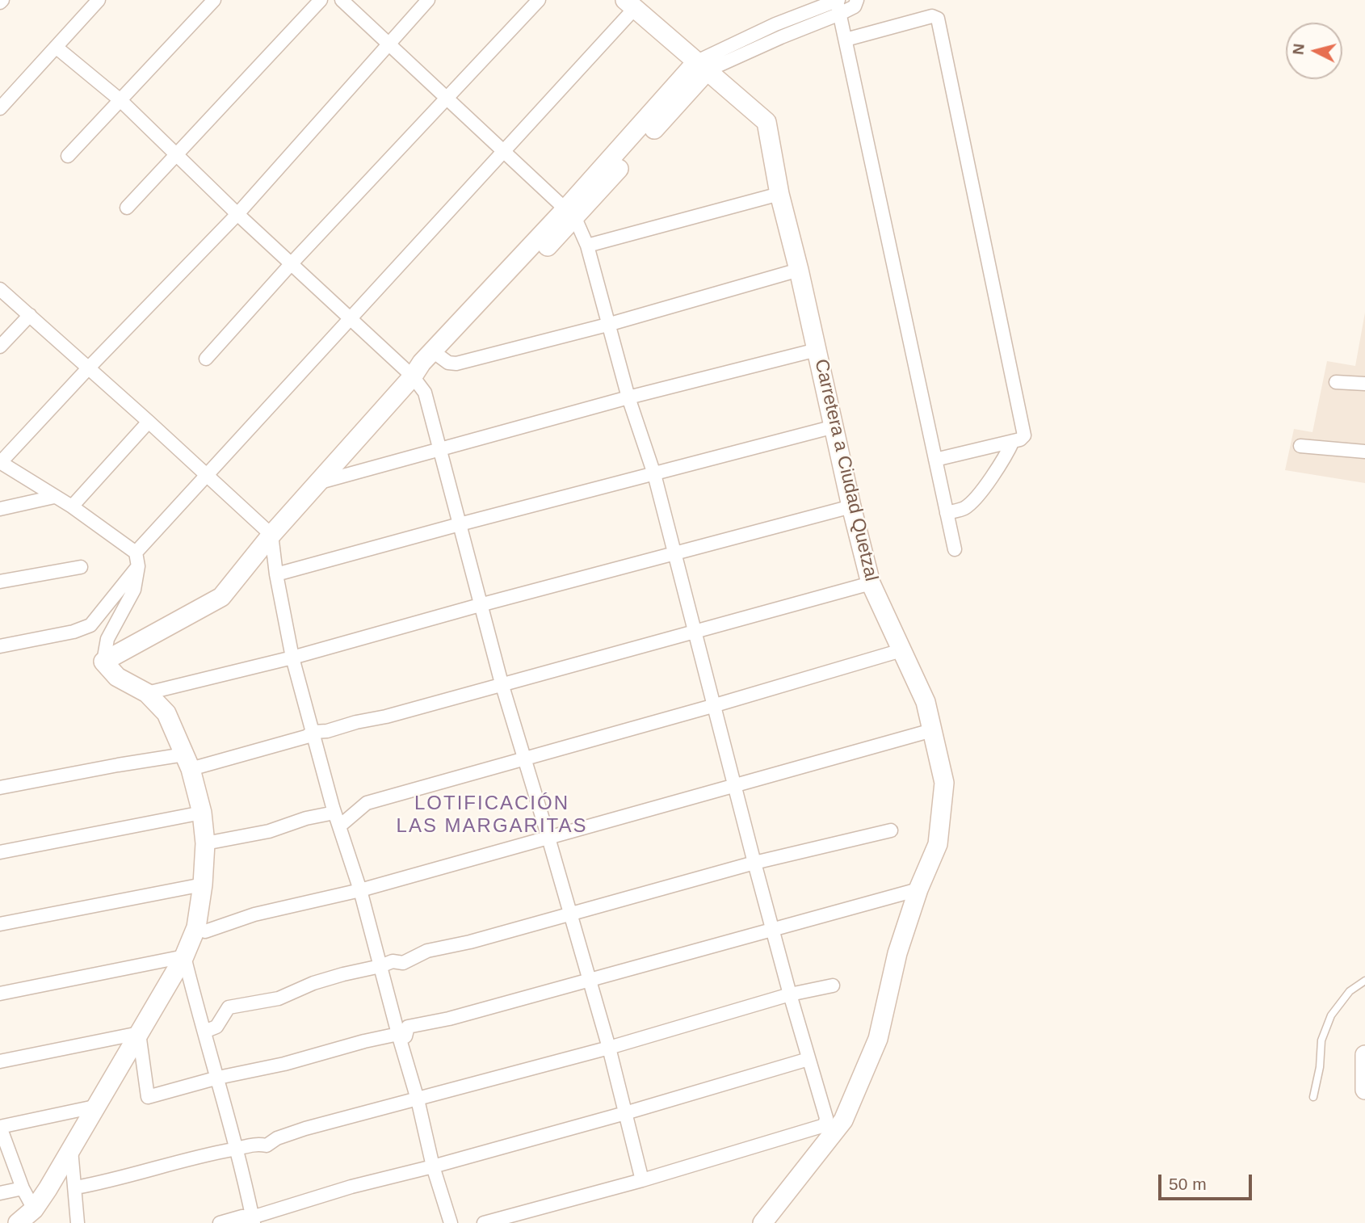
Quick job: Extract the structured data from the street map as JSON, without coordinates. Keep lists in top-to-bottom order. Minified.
{"streets":{"street":["Carretera a Ciudad Quetzal"]},"districts":["LOTIFICACIÓN LAS MARGARITAS"],"scale_bar":"50 m","north":"left"}
